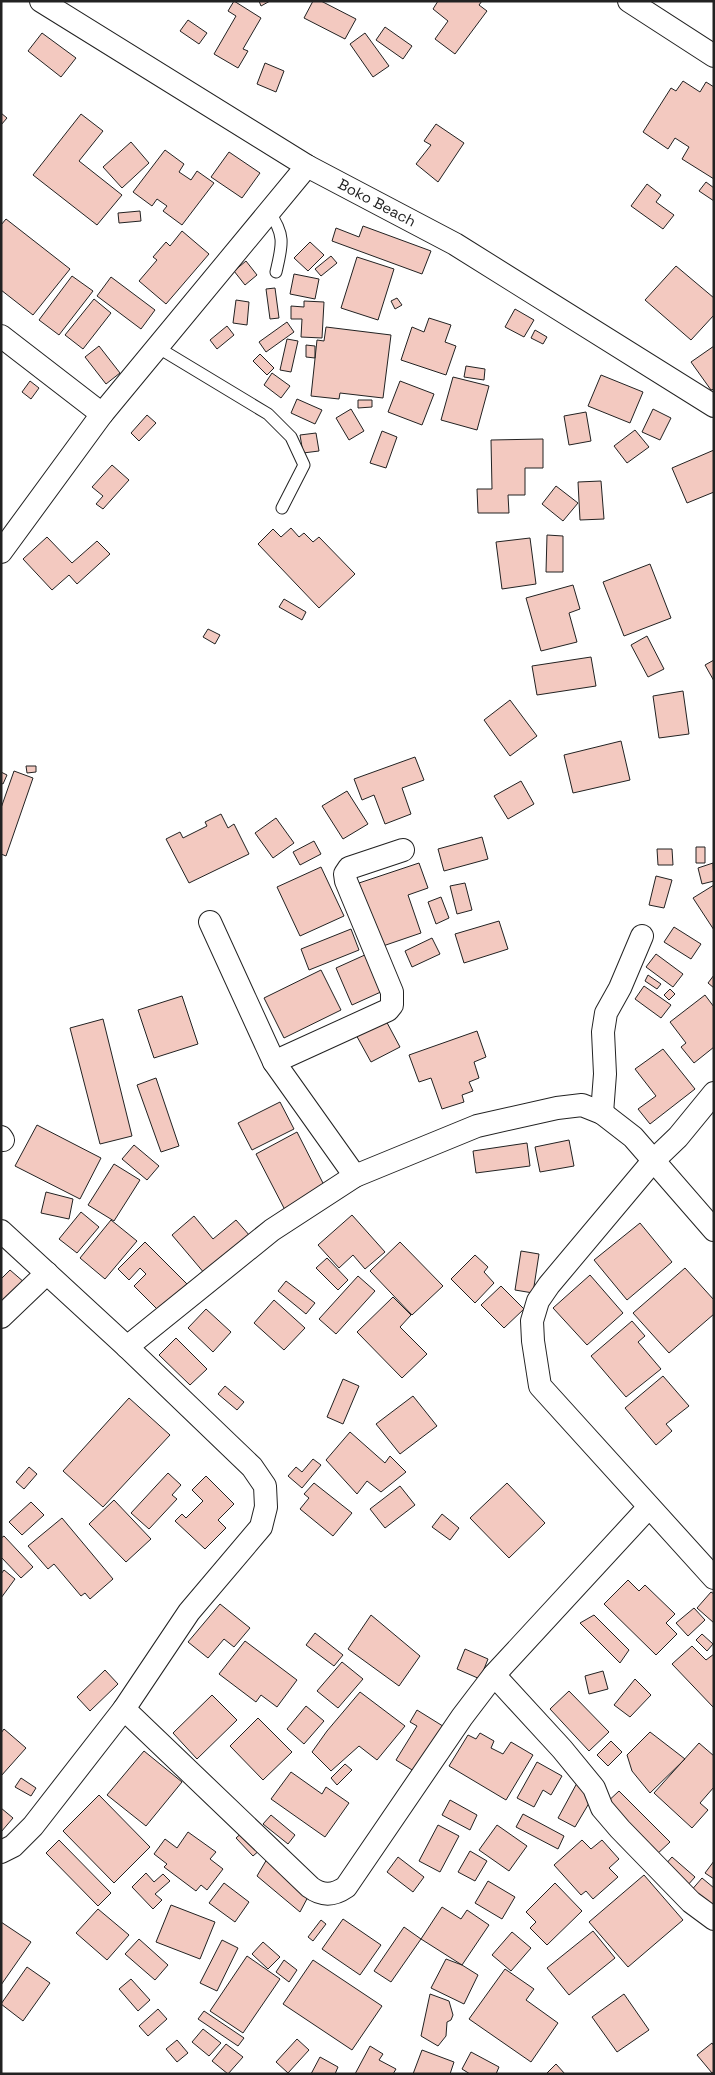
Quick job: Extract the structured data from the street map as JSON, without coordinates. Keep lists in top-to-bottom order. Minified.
{"streets":{"street":["Boko Beach"]}}
